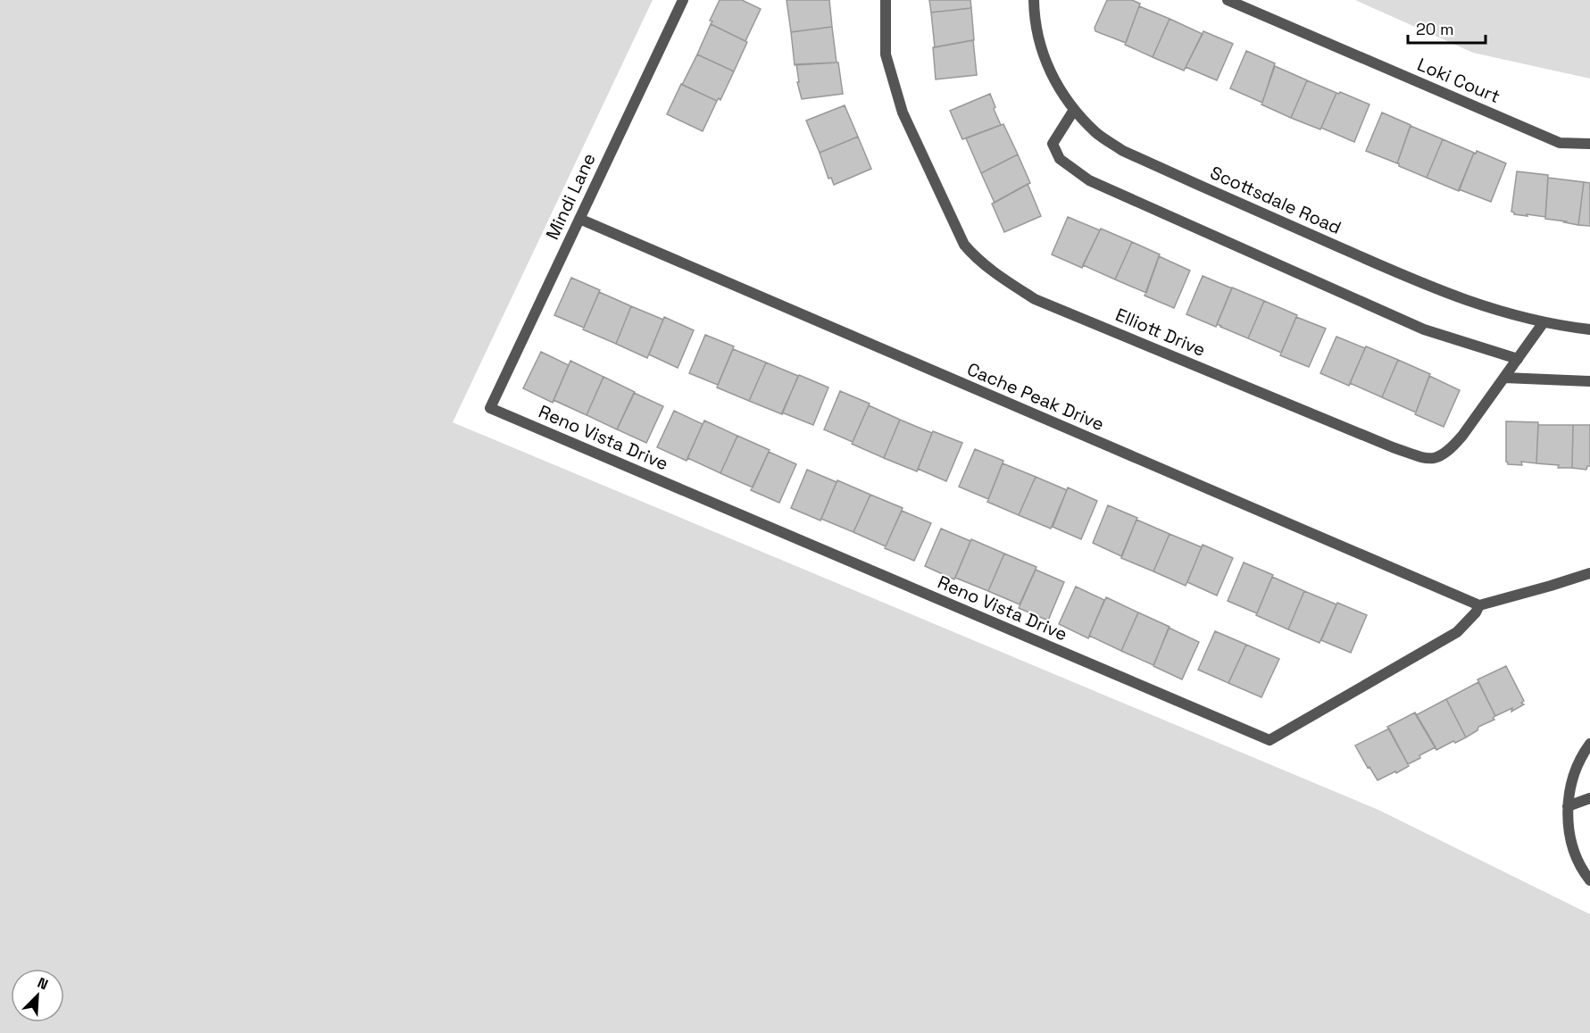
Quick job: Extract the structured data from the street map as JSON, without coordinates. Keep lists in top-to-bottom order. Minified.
{"streets":{"street":["Loki Court","Mindi Lane","Scottsdale Road","Elliott Drive","Cache Peak Drive","Reno Vista Drive"]},"crossings":[["Mindi Lane","Cache Peak Drive"],["Mindi Lane","Reno Vista Drive"],["Scottsdale Road","Elliott Drive"],["Cache Peak Drive","Reno Vista Drive"]],"scale_bar":"20 m","north":"top right"}
